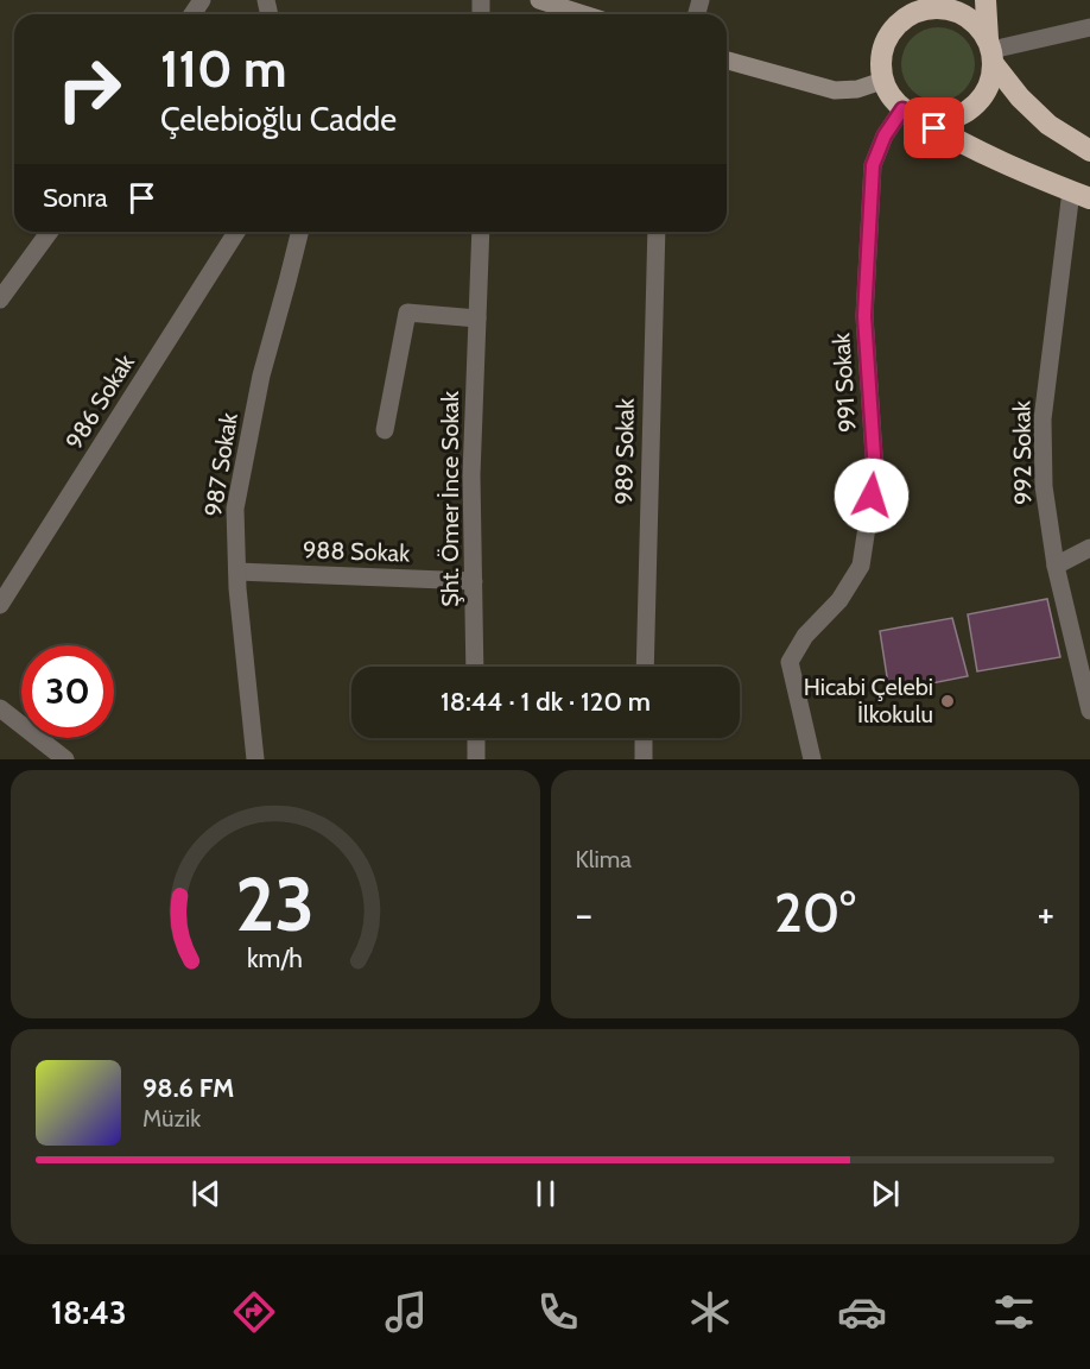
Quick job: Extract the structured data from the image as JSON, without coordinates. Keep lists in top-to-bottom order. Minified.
{"streets":{"street":["991 Sokak","986 Sokak","989 Sokak","992 Sokak","987 Sokak","Şht. Ömer İnce Sokak","988 Sokak"]},"crossings":[["987 Sokak","988 Sokak"],["Şht. Ömer İnce Sokak","988 Sokak"]],"places":["Hicabi Çelebi İlkokulu"],"page":{"turn":["110 m","Çelebioğlu Cadde"],"then":"Sonra","limit":"30","trip":"18:44 · 1 dk · 120 m","tile":"Klima","heat":["−","20°","+"],"song":["98.6 FM","Müzik"],"tabs":"18:43","gauge":["23","km/h"]}}
